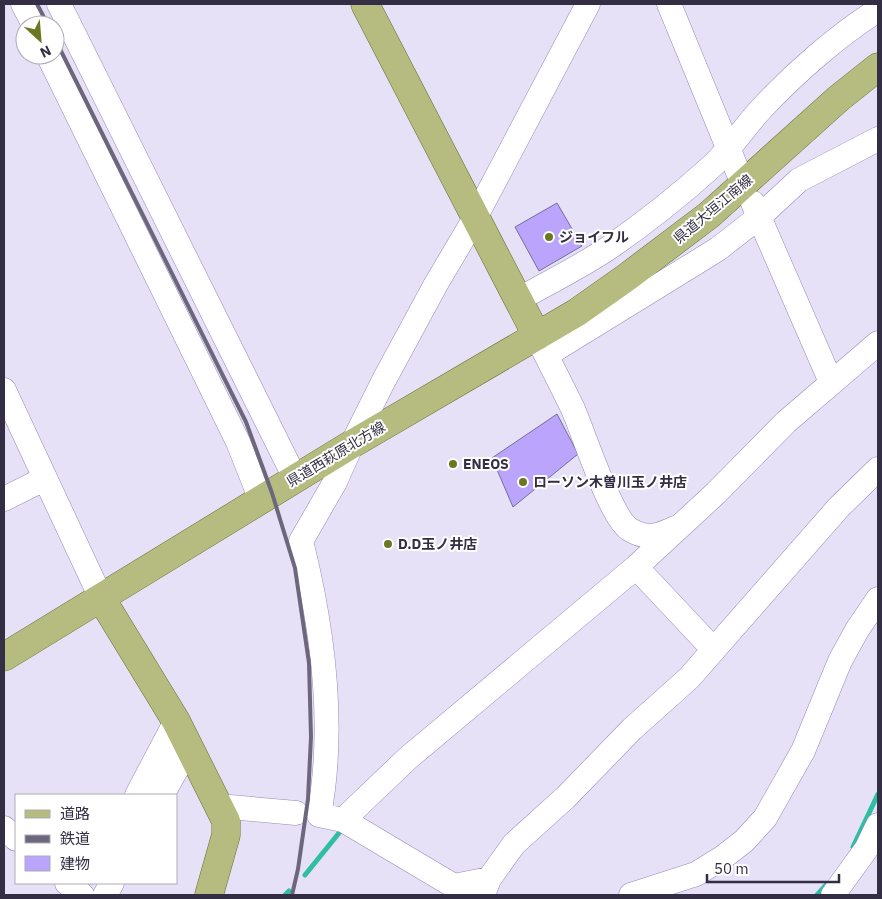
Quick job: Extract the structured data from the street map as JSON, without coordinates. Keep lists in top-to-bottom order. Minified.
{"streets":{"main road":["県道大垣江南線","県道西萩原北方線"]},"crossings":[["県道大垣江南線","県道西萩原北方線"]],"places":["ジョイフル","ENEOS","ローソン木曽川玉ノ井店","D.D玉ノ井店"],"legend":["道路","鉄道","建物"],"scale_bar":"50 m","north":"bottom right"}
